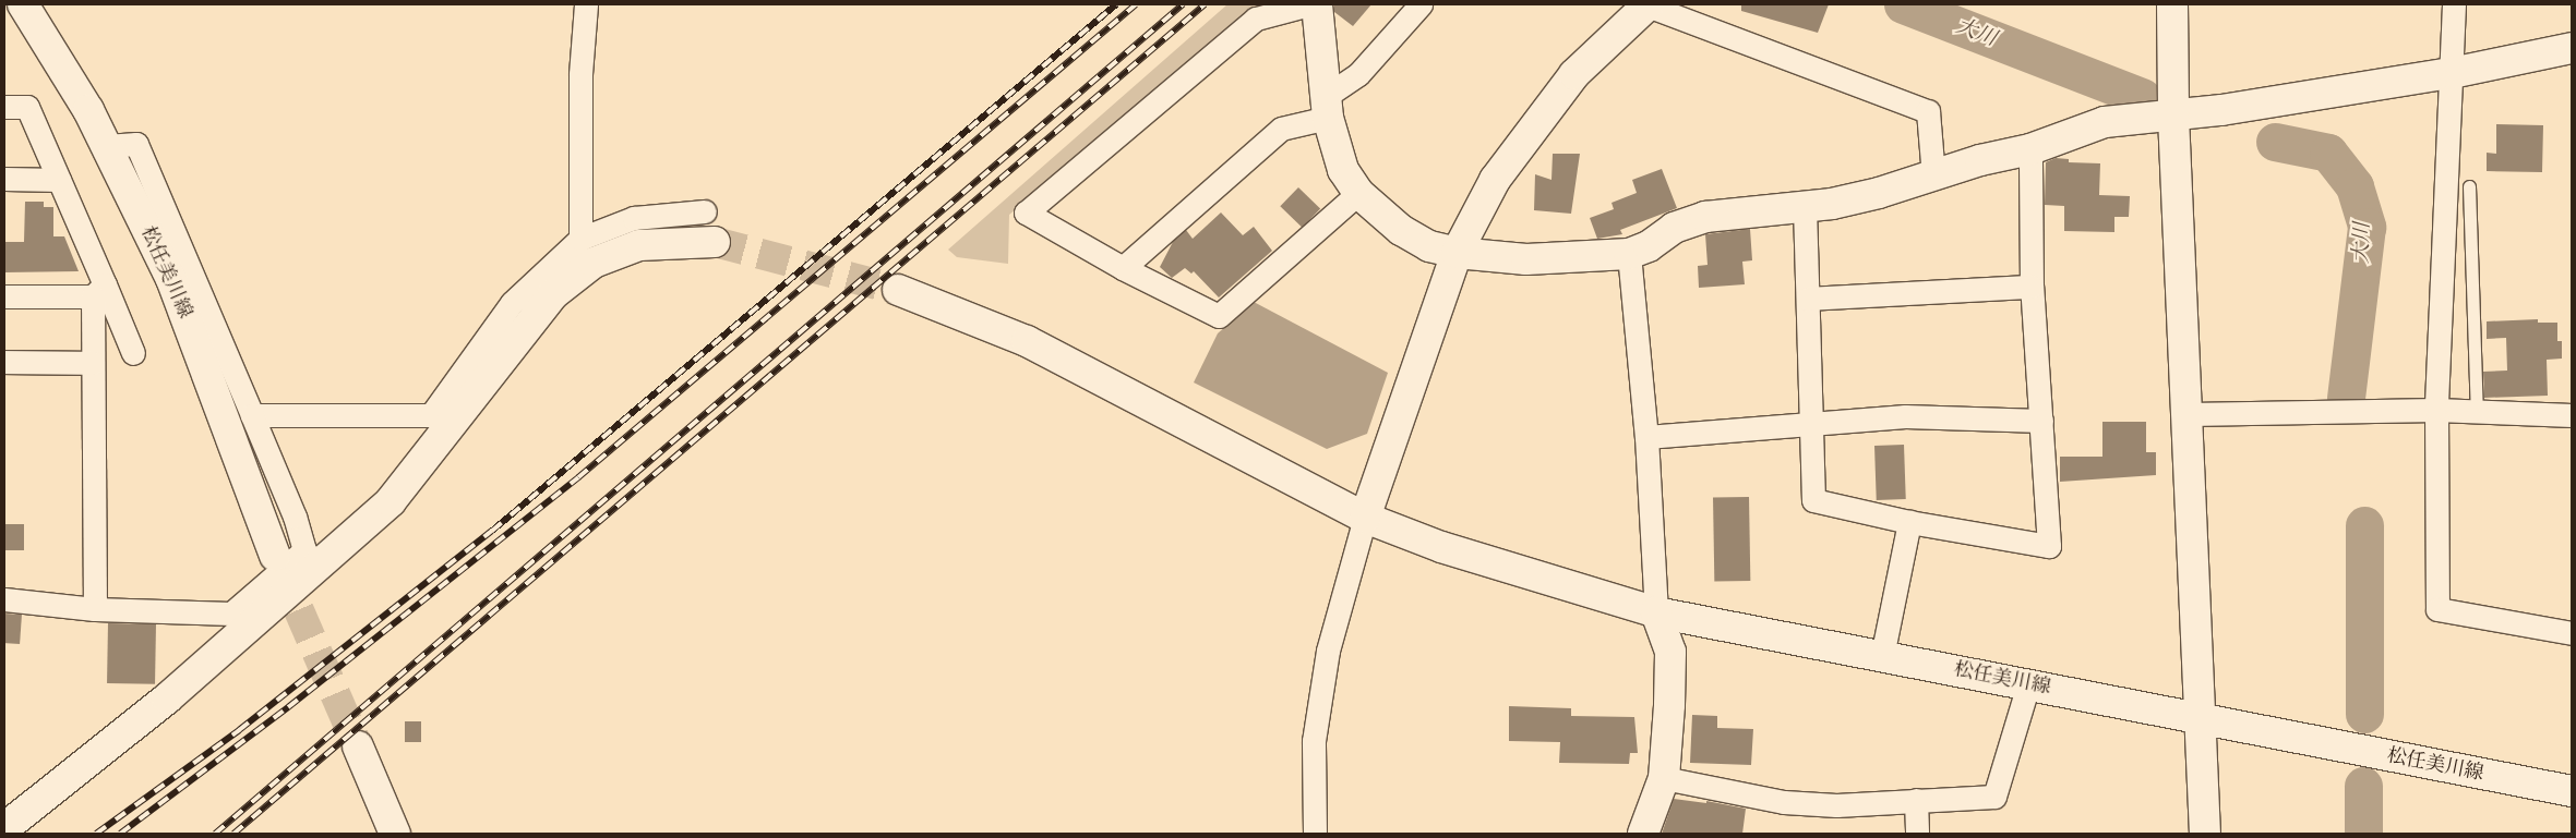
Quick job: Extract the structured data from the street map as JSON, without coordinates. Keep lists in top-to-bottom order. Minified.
{"streets":{"street":["松任美川線"]},"water":["大川"]}
